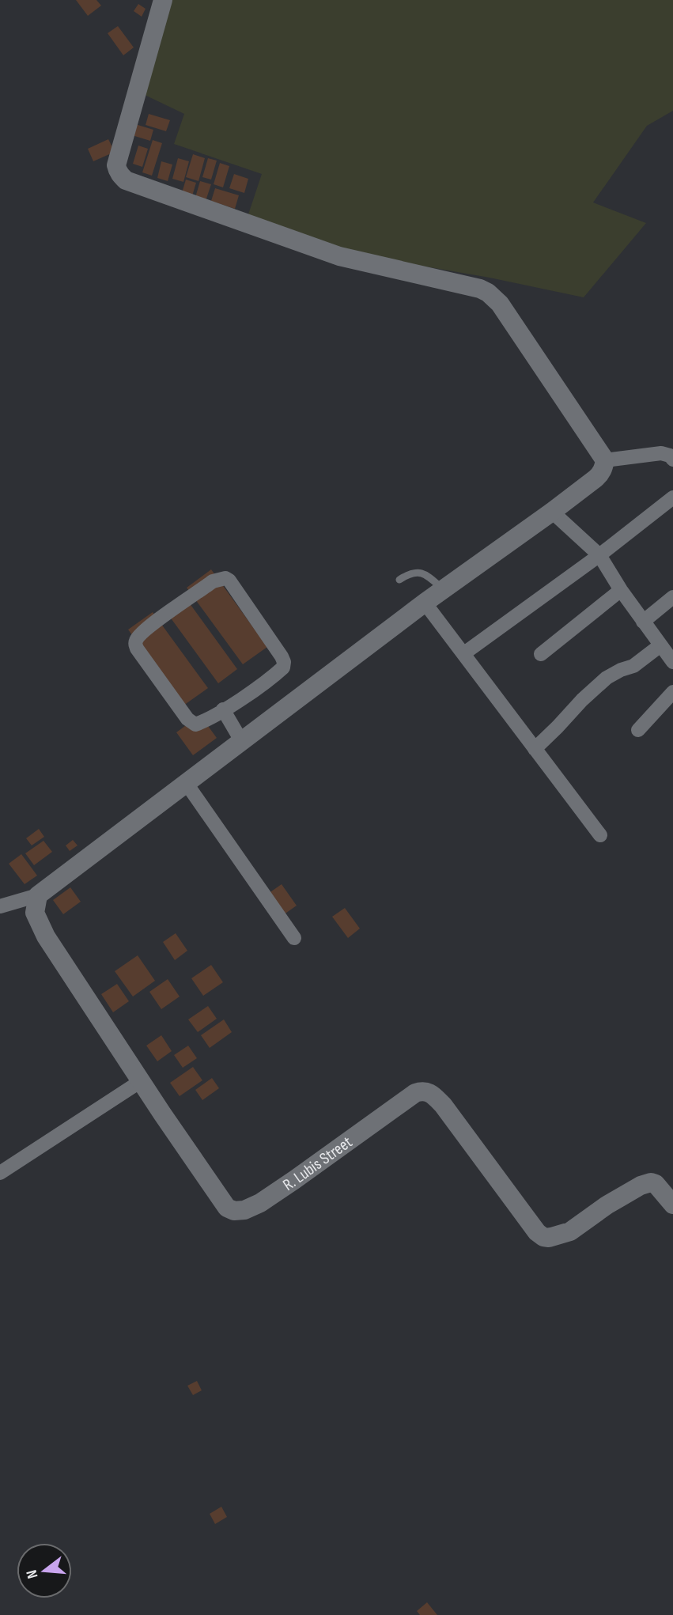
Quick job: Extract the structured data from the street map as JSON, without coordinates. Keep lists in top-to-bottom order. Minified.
{"streets":{"street":["R. Lubis Street"]},"north":"left"}
